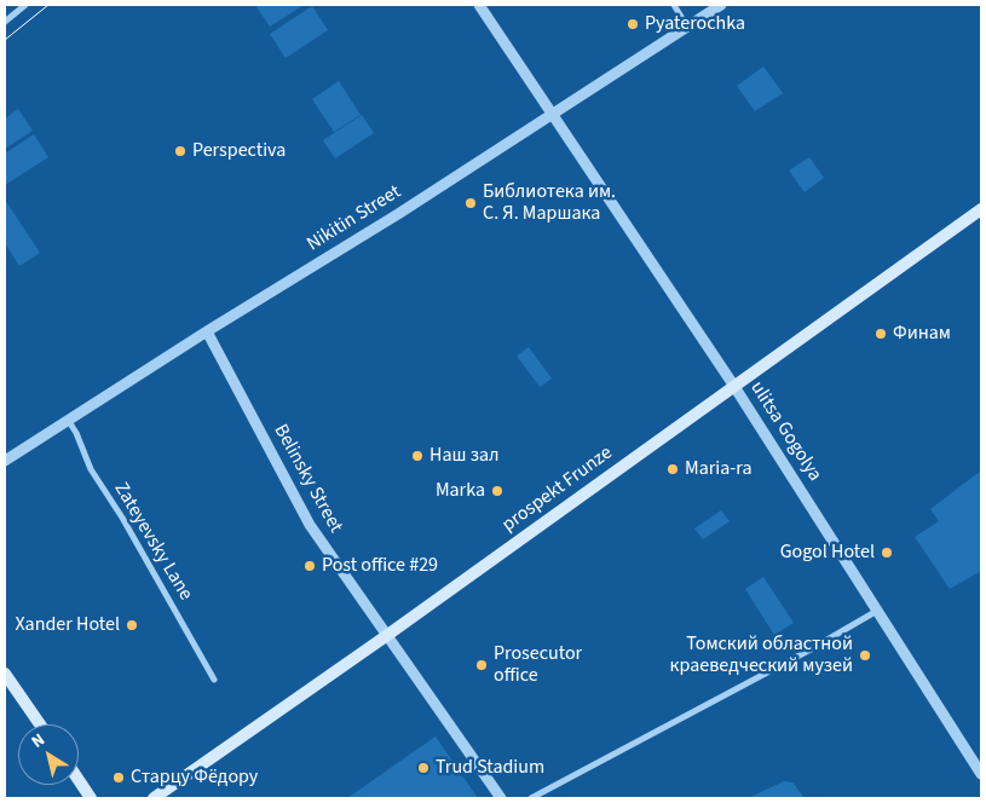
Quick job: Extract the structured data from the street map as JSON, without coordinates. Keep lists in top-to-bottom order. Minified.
{"streets":{"main road":["prospekt Frunze"],"street":["Nikitin Street","ulitsa Gogolya","Belinsky Street","Zateyevsky Lane"]},"crossings":[["Nikitin Street","ulitsa Gogolya"],["Nikitin Street","Belinsky Street"],["Nikitin Street","Zateyevsky Lane"],["ulitsa Gogolya","prospekt Frunze"],["Belinsky Street","prospekt Frunze"]],"places":["Pyaterochka","Perspectiva","Библиотека им. С. Я. Маршака","Финам","Наш зал","Maria-ra","Marka","Gogol Hotel","Post office #29","Xander Hotel","Томский областной краеведческий музей","Prosecutor office","Trud Stadium","Старцу Фёдору"],"north":"top left"}
